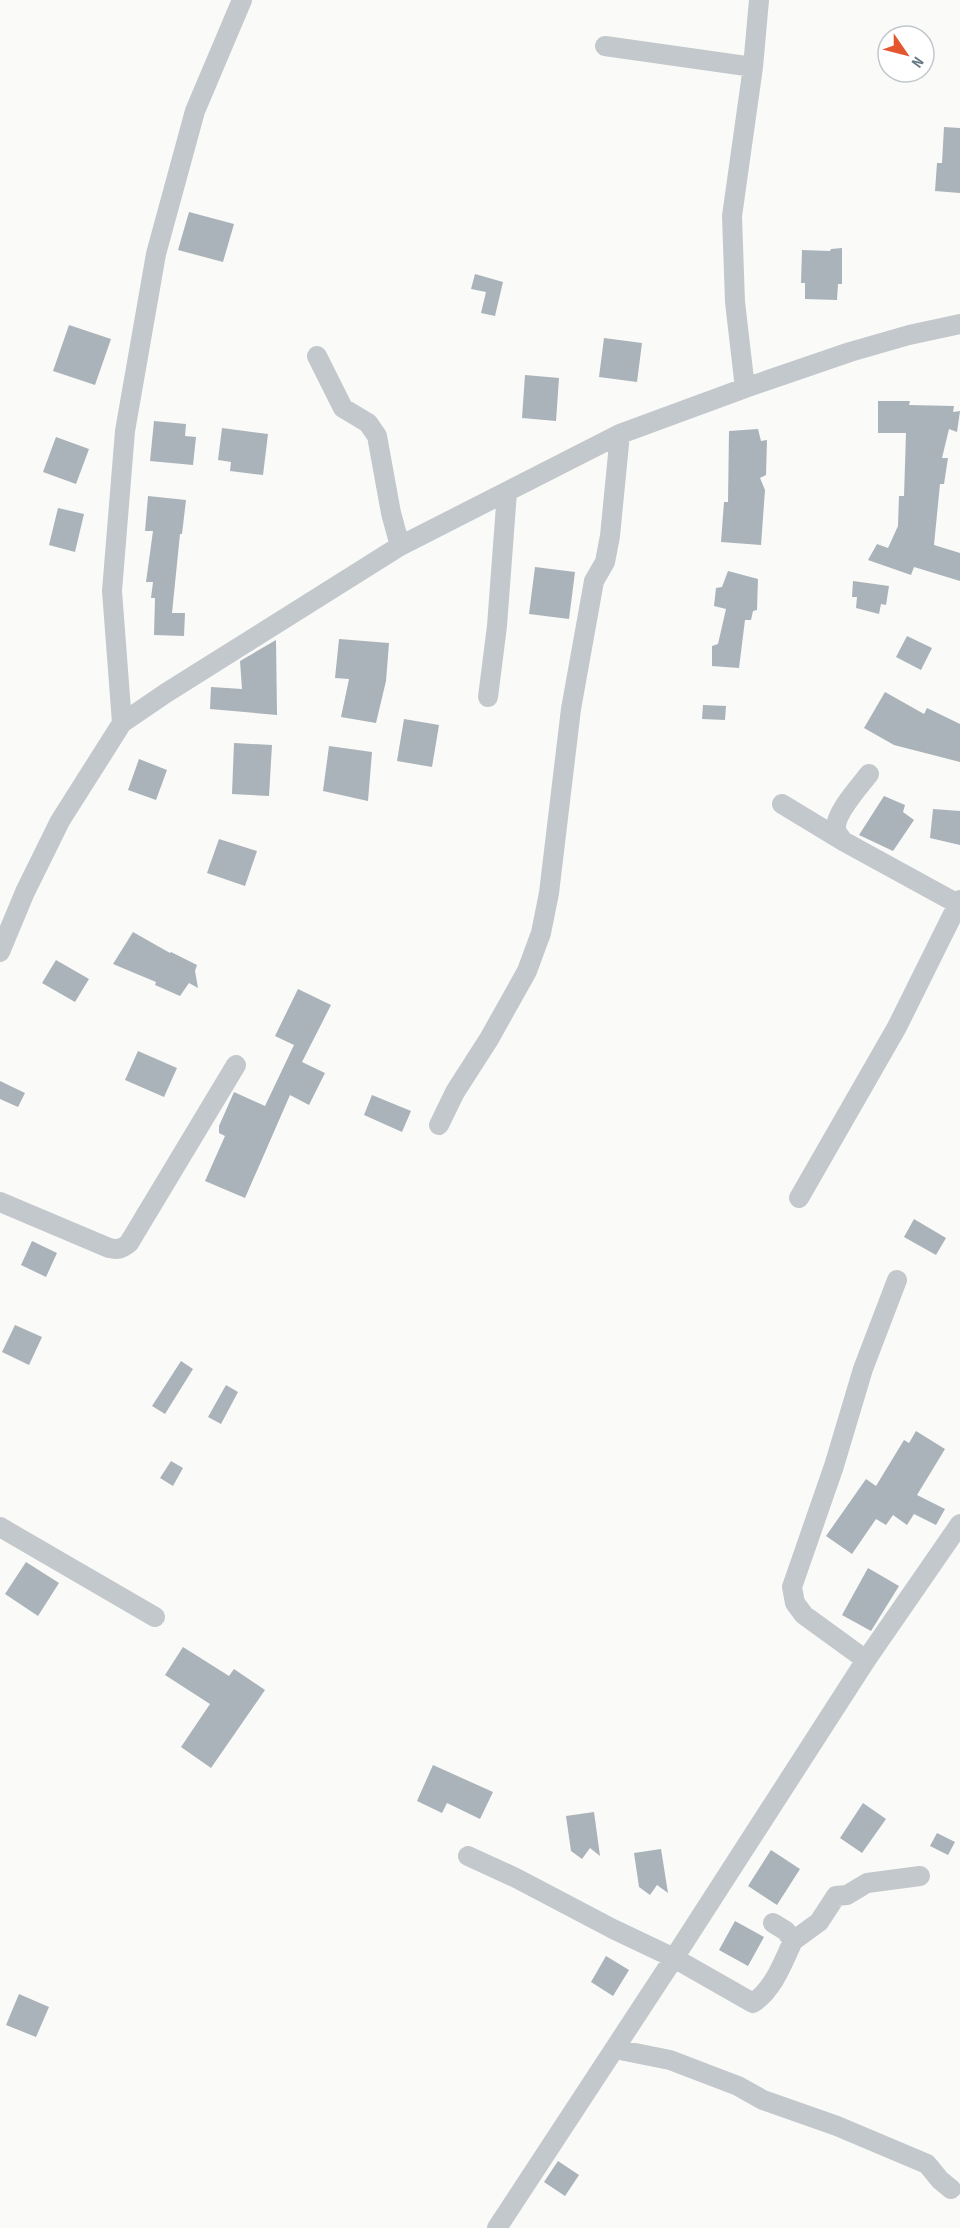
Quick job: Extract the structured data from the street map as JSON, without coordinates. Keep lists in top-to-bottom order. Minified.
{"north":"bottom right"}
